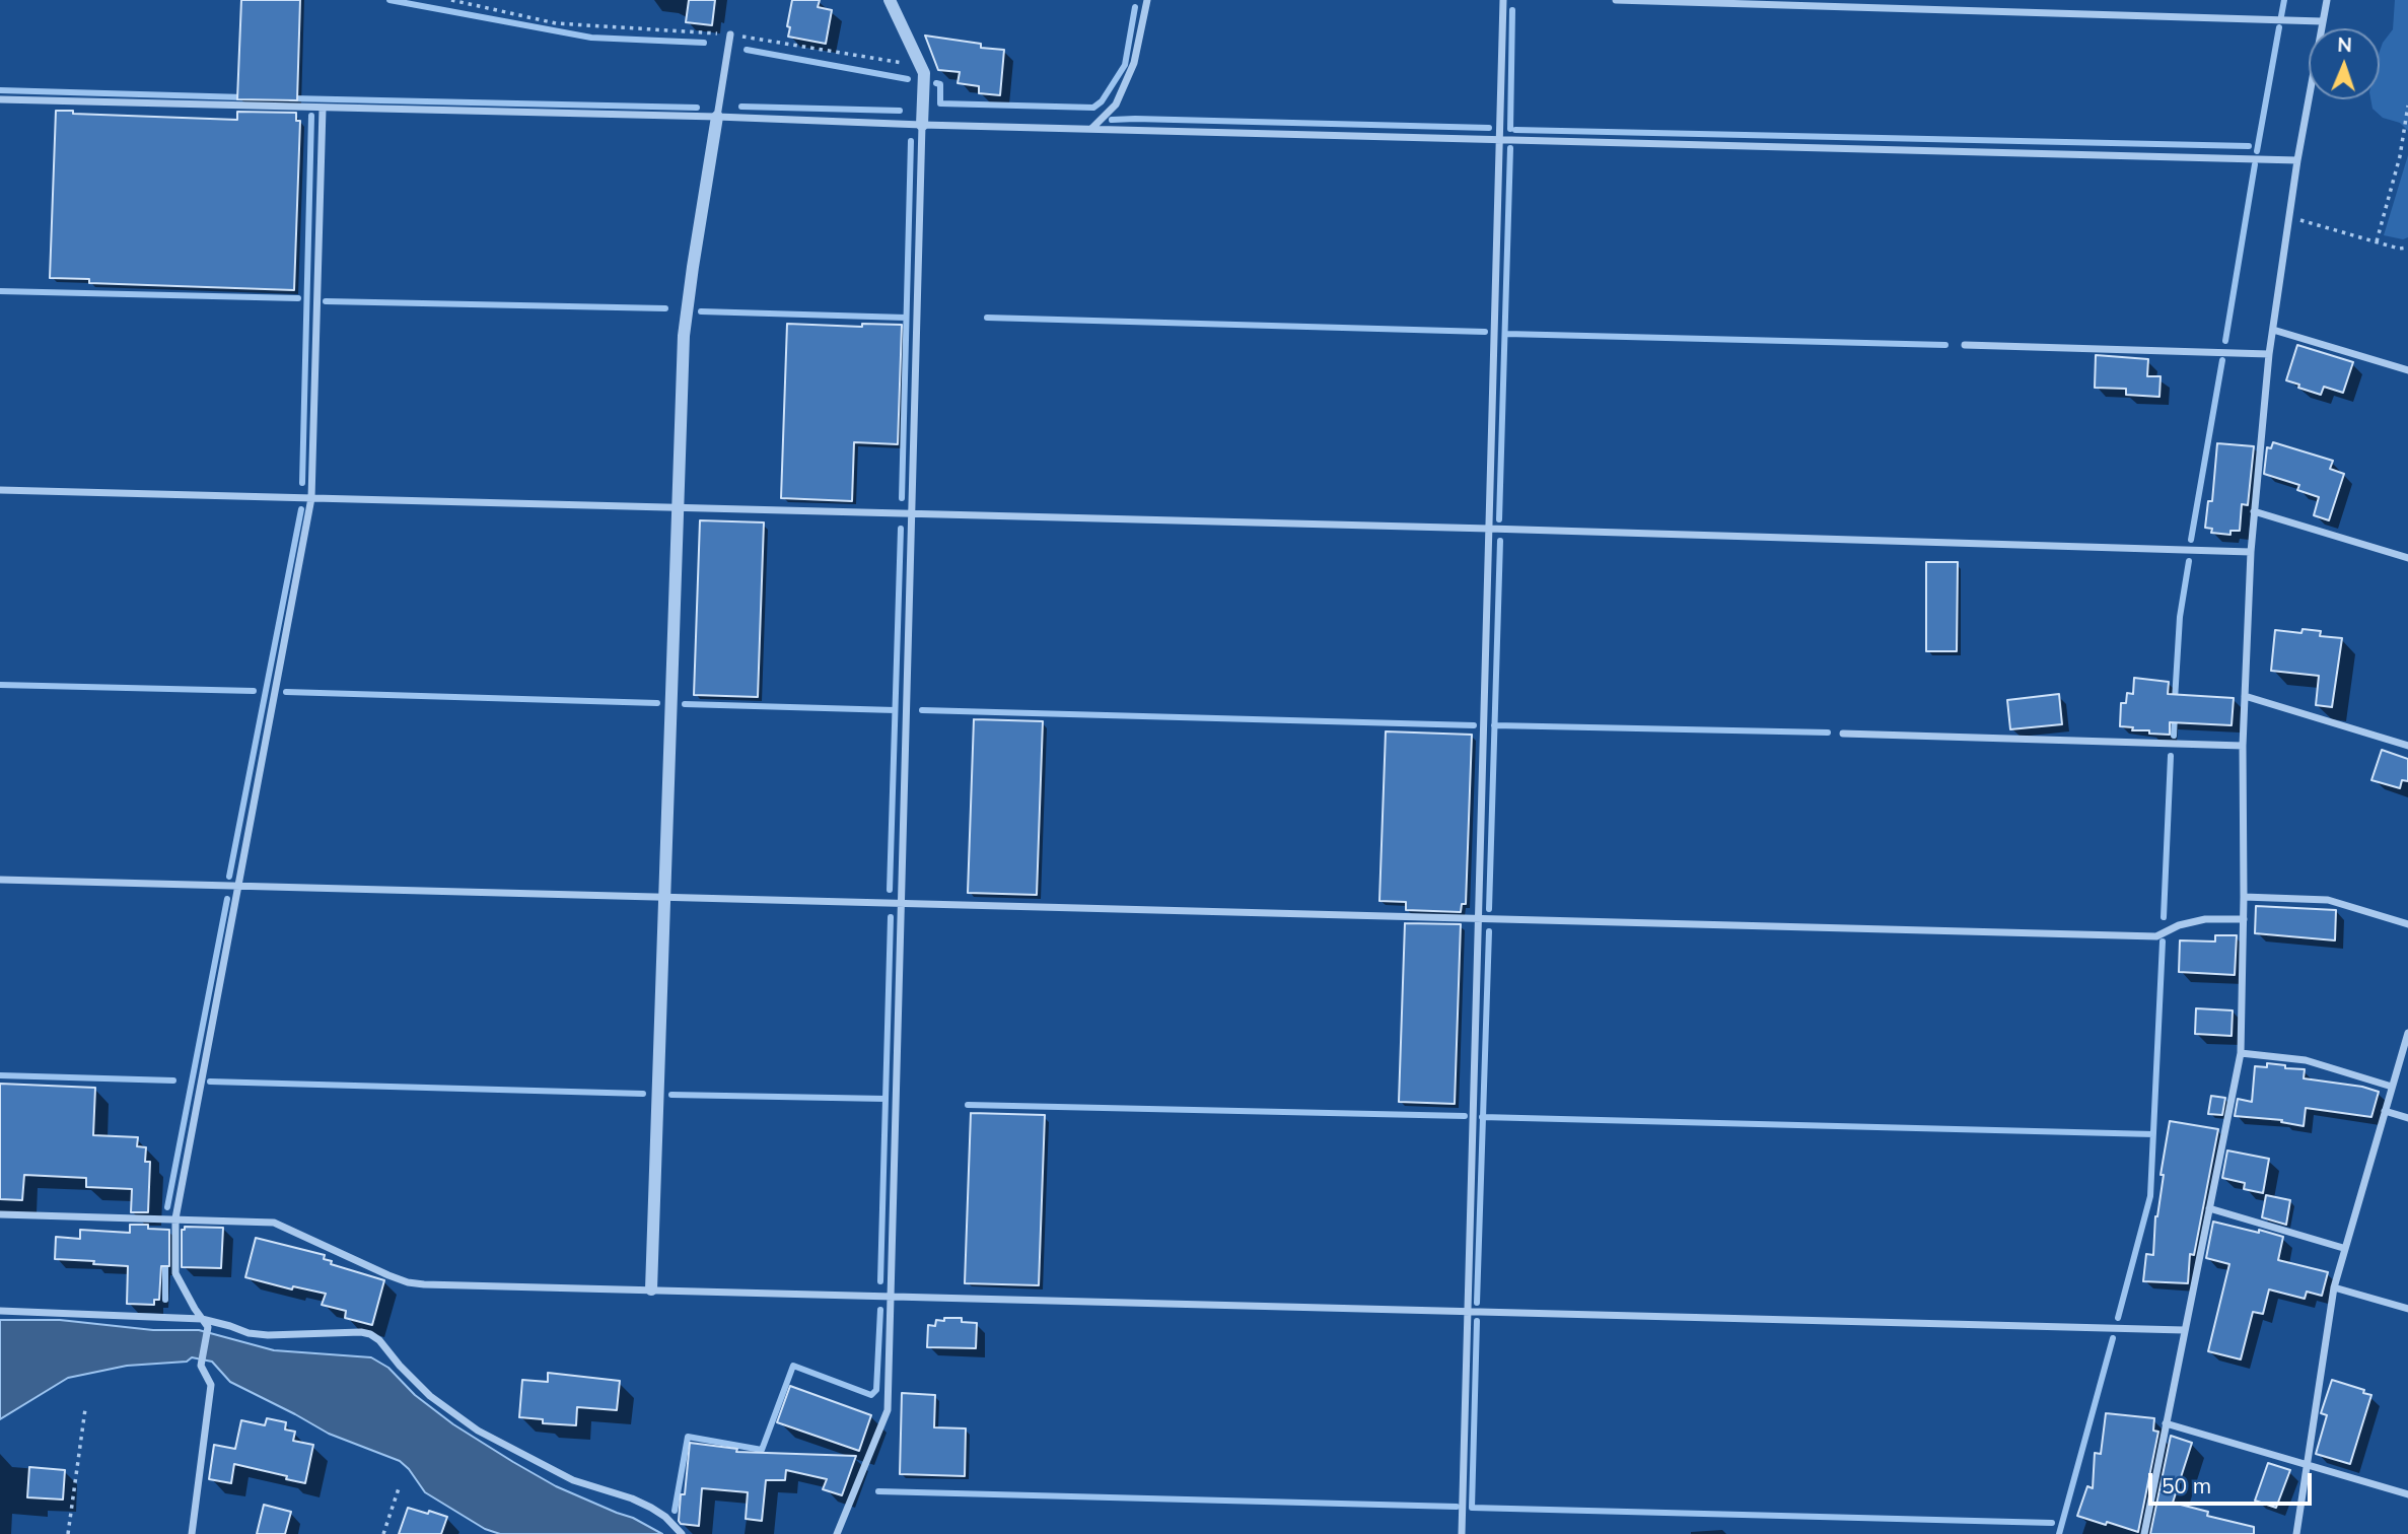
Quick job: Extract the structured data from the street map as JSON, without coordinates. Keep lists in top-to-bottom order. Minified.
{"scale_bar":"50 m","north":"top"}
